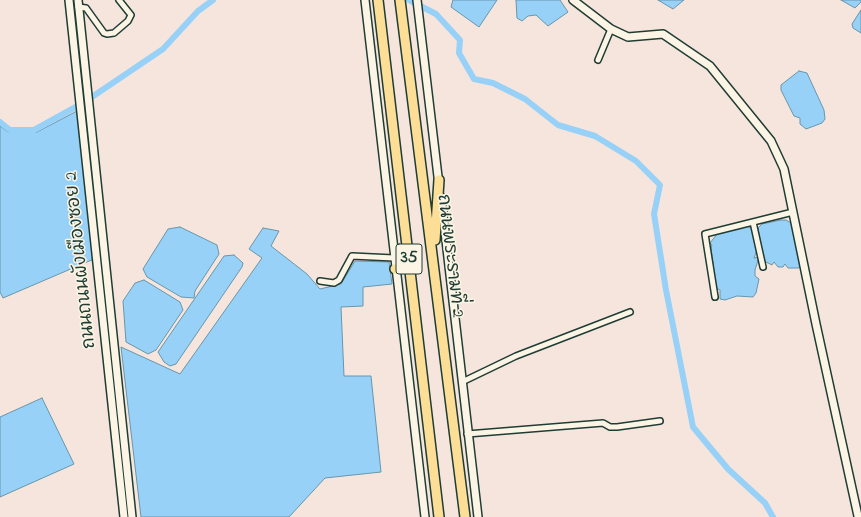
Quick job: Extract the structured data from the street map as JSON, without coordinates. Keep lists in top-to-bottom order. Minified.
{"streets":{"highway":["ถนนพระรามที่ 2","35"],"street":["ถนนถนนผังเมืองซอย 2"]}}
